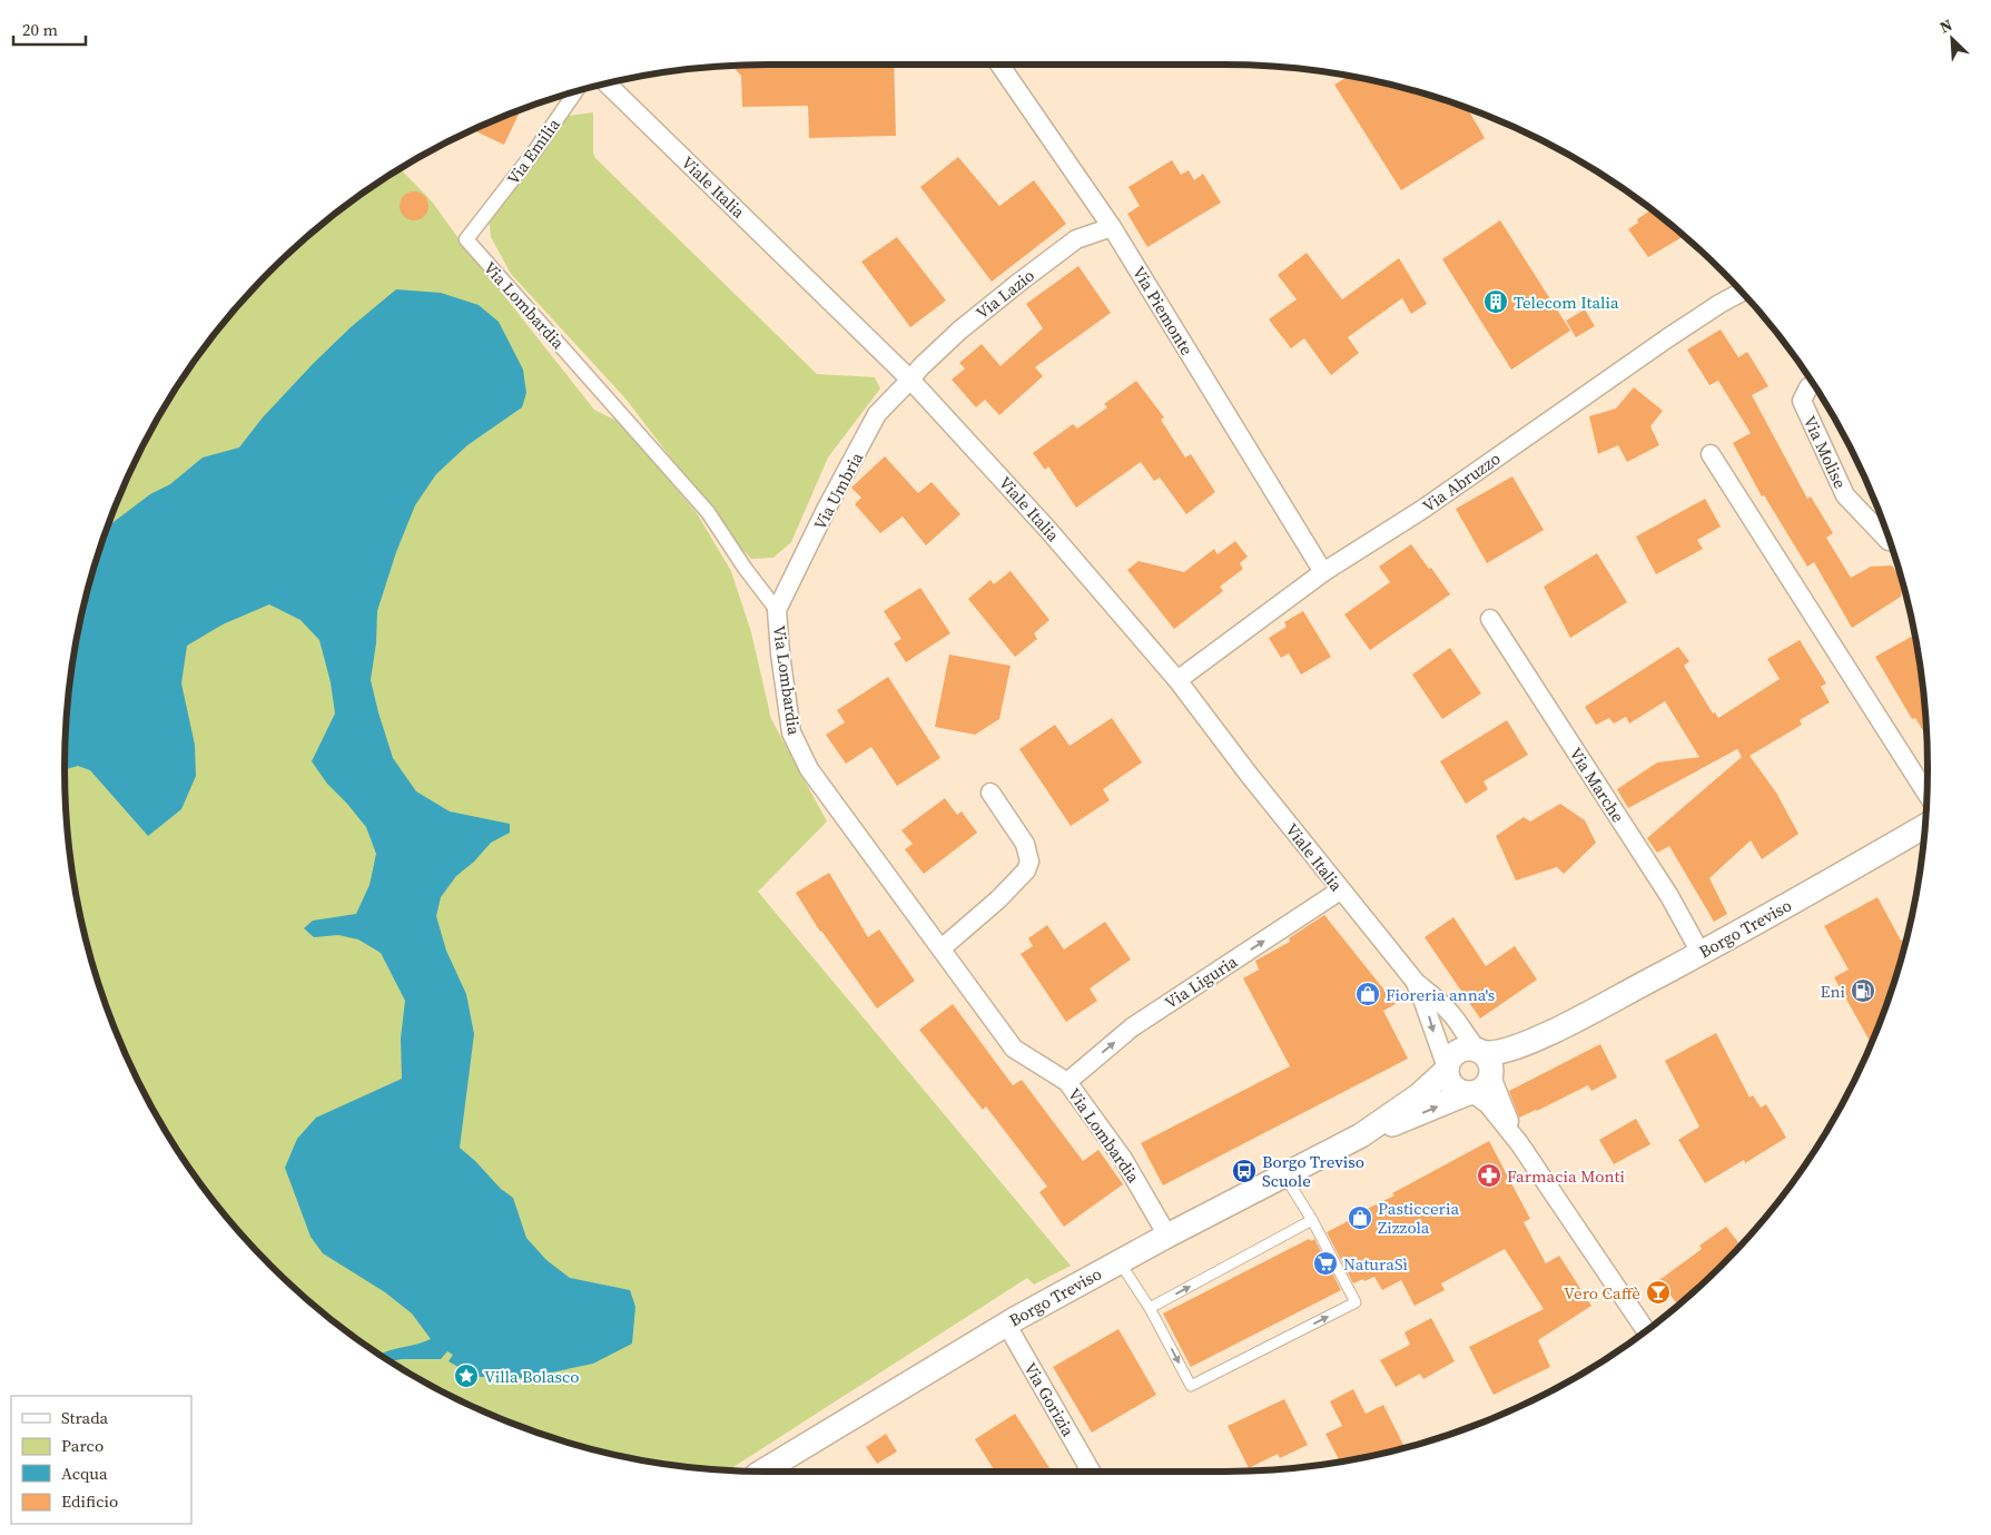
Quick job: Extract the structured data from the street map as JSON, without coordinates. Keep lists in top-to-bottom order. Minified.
{"streets":{"street":["Via Emilia","Viale Italia","Via Lazio","Via Lombardia","Via Piemonte","Via Molise","Via Abruzzo","Via Umbria","Via Marche","Borgo Treviso","Via Liguria","Via Gorizia"]},"crossings":[["Via Emilia","Via Lombardia"],["Viale Italia","Via Lazio"],["Viale Italia","Via Abruzzo"],["Viale Italia","Via Umbria"],["Viale Italia","Borgo Treviso"],["Viale Italia","Via Liguria"],["Via Lazio","Via Piemonte"],["Via Lazio","Via Umbria"],["Via Lombardia","Via Umbria"],["Via Lombardia","Borgo Treviso"],["Via Lombardia","Via Liguria"],["Via Piemonte","Via Abruzzo"],["Via Marche","Borgo Treviso"],["Borgo Treviso","Via Gorizia"]],"one_way":["Via Liguria"],"places":{"building":["Telecom Italia"],"fuel station":["Eni"],"shop":["Fioreria anna's","Pasticceria Zizzola"],"bus stop":["Borgo Treviso Scuole"],"pharmacy":["Farmacia Monti"],"supermarket":["NaturaSì"],"bar":["Vero Caffè"],"place":["Villa Bolasco"]},"legend":["Strada","Parco","Acqua","Edificio"],"scale_bar":"20 m","north":"top left"}
